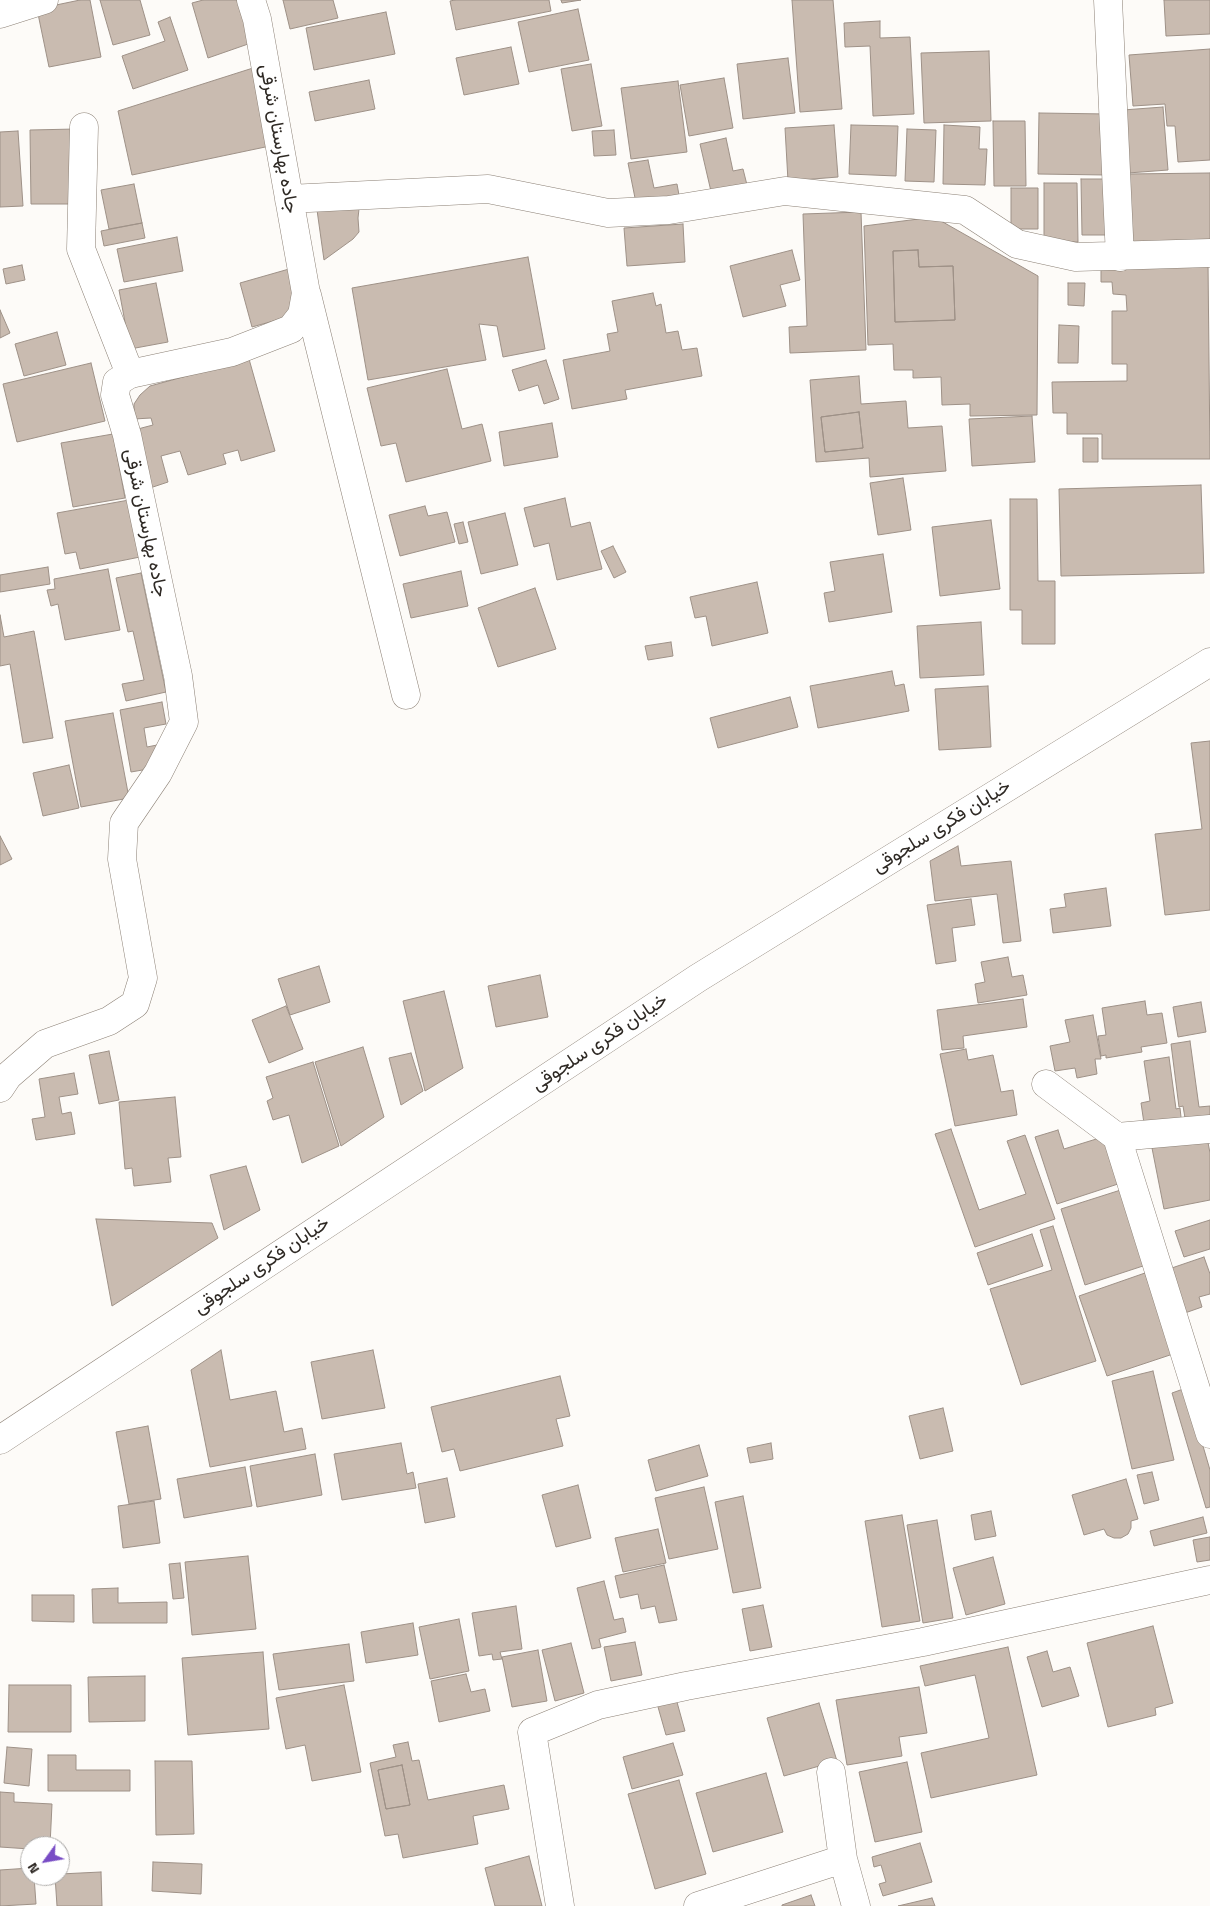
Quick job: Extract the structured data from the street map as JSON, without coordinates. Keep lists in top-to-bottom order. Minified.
{"streets":{"street":["جاده بهارستان شرقی","خیابان فکری سلجوقی"]},"north":"bottom left"}
